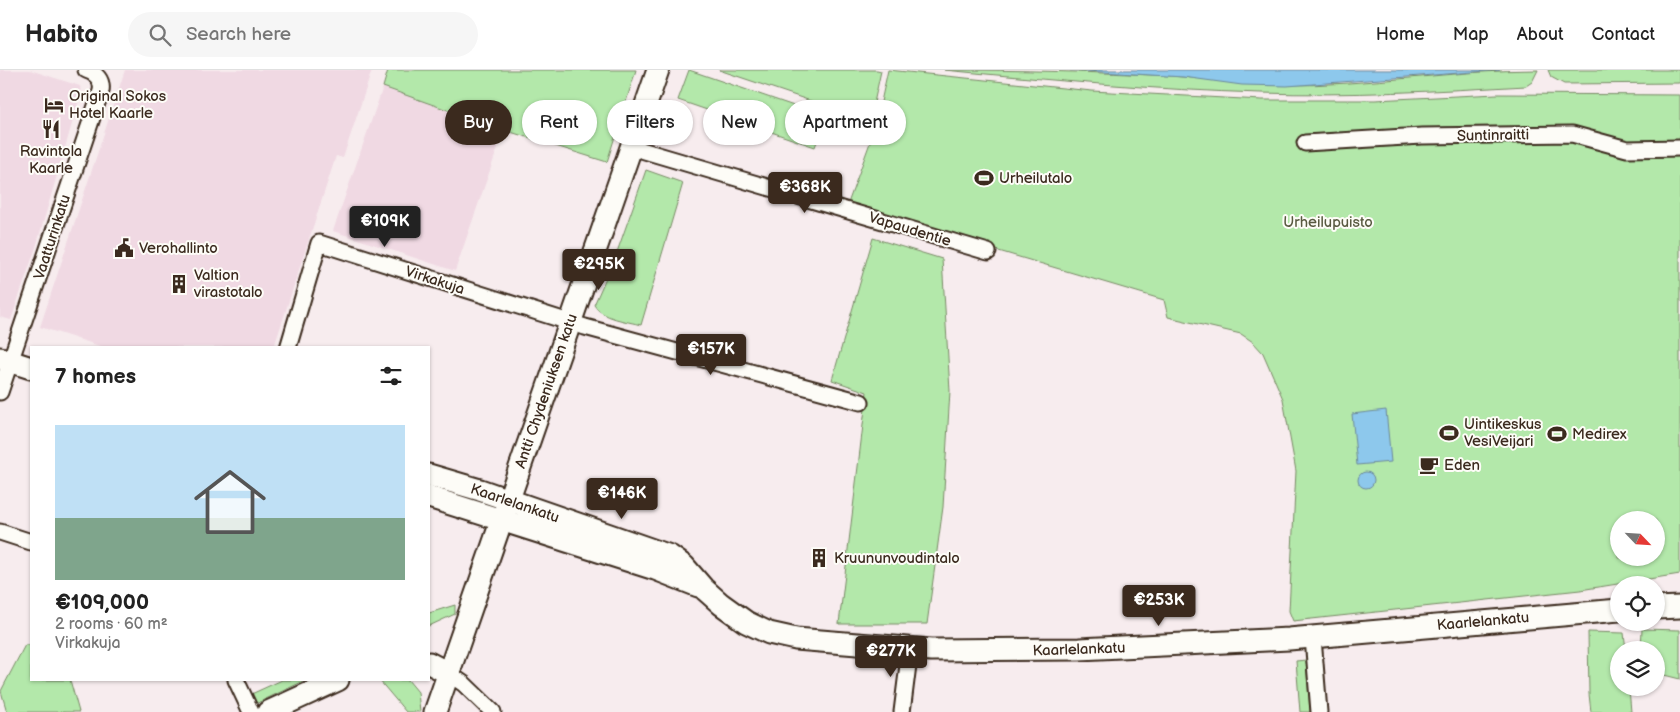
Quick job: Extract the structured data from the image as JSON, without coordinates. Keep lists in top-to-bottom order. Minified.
{"streets":{"main road":["Antti Chydeniuksen katu","Kaarlelankatu"],"street":["Suntinraitti","Vapaudentie","Vaatturinkatu","Virkakuja"]},"crossings":[["Vapaudentie","Antti Chydeniuksen katu"],["Virkakuja","Antti Chydeniuksen katu"],["Antti Chydeniuksen katu","Kaarlelankatu"]],"parks":["Urheilupuisto"],"places":{"hotel":["Original Sokos Hotel Kaarle"],"restaurant":["Ravintola Kaarle"],"sports":["Urheilutalo","Uintikeskus VesiVeijari","Medirex"],"public building":["Verohallinto"],"building":["Valtion virastotalo","Kruununvoudintalo"],"cafe":["Eden"]},"north":"bottom right","page":{"header":"Habito","search":"Search here","nav":["Home","Map","About","Contact"],"chip":["Buy","Rent","Filters","New","Apartment"],"price":["€368K","€109K","€295K","€157K","€146K","€253K","€277K"],"heading":"7 homes","list":[{"name":"€109,000","note":"2 rooms · 60 m² · Virkakuja"}]}}
